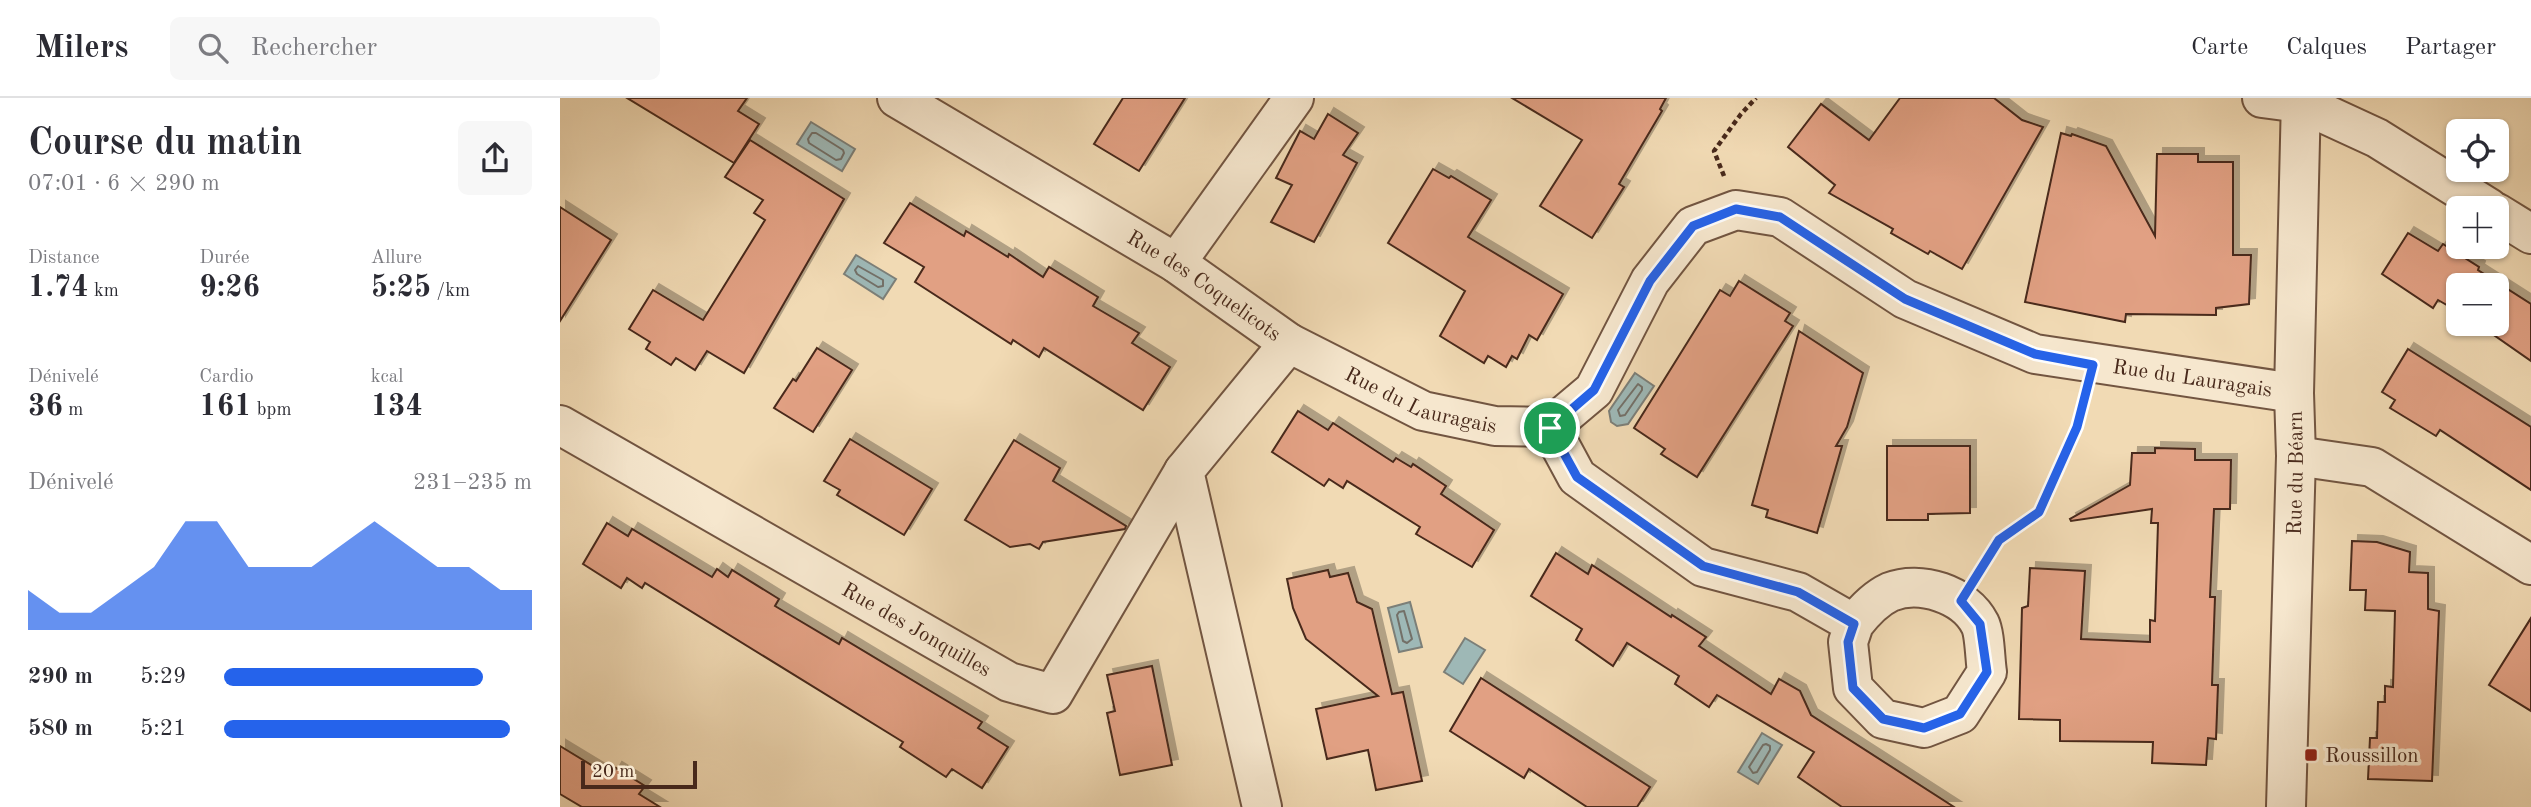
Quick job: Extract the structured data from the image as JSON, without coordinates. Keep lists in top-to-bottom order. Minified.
{"streets":{"street":["Rue des Coquelicots","Rue du Lauragais","Rue du Béarn","Rue des Jonquilles"]},"crossings":[["Rue des Coquelicots","Rue du Lauragais"],["Rue des Coquelicots","Rue des Jonquilles"],["Rue du Lauragais","Rue du Béarn"]],"places":{"transit":["Roussillon"]},"scale_bar":"20 m","page":{"header":"Milers","search":"Rechercher","nav":["Carte","Calques","Partager"],"heading":["Course du matin","07:01 · 6 × 290 m"],"map_buttons":["+","−"],"stats":[["Distance","1.74 km"],["Durée","9:26"],["Allure","5:25 /km"],["Dénivelé","36 m"],["Cardio","161 bpm"],["kcal","134"]],"chart":["Dénivelé","231–235 m"],"list":[{"name":"290 m","note":"5:29"},{"name":"580 m","note":"5:21"}],"scale":"20 m"}}
